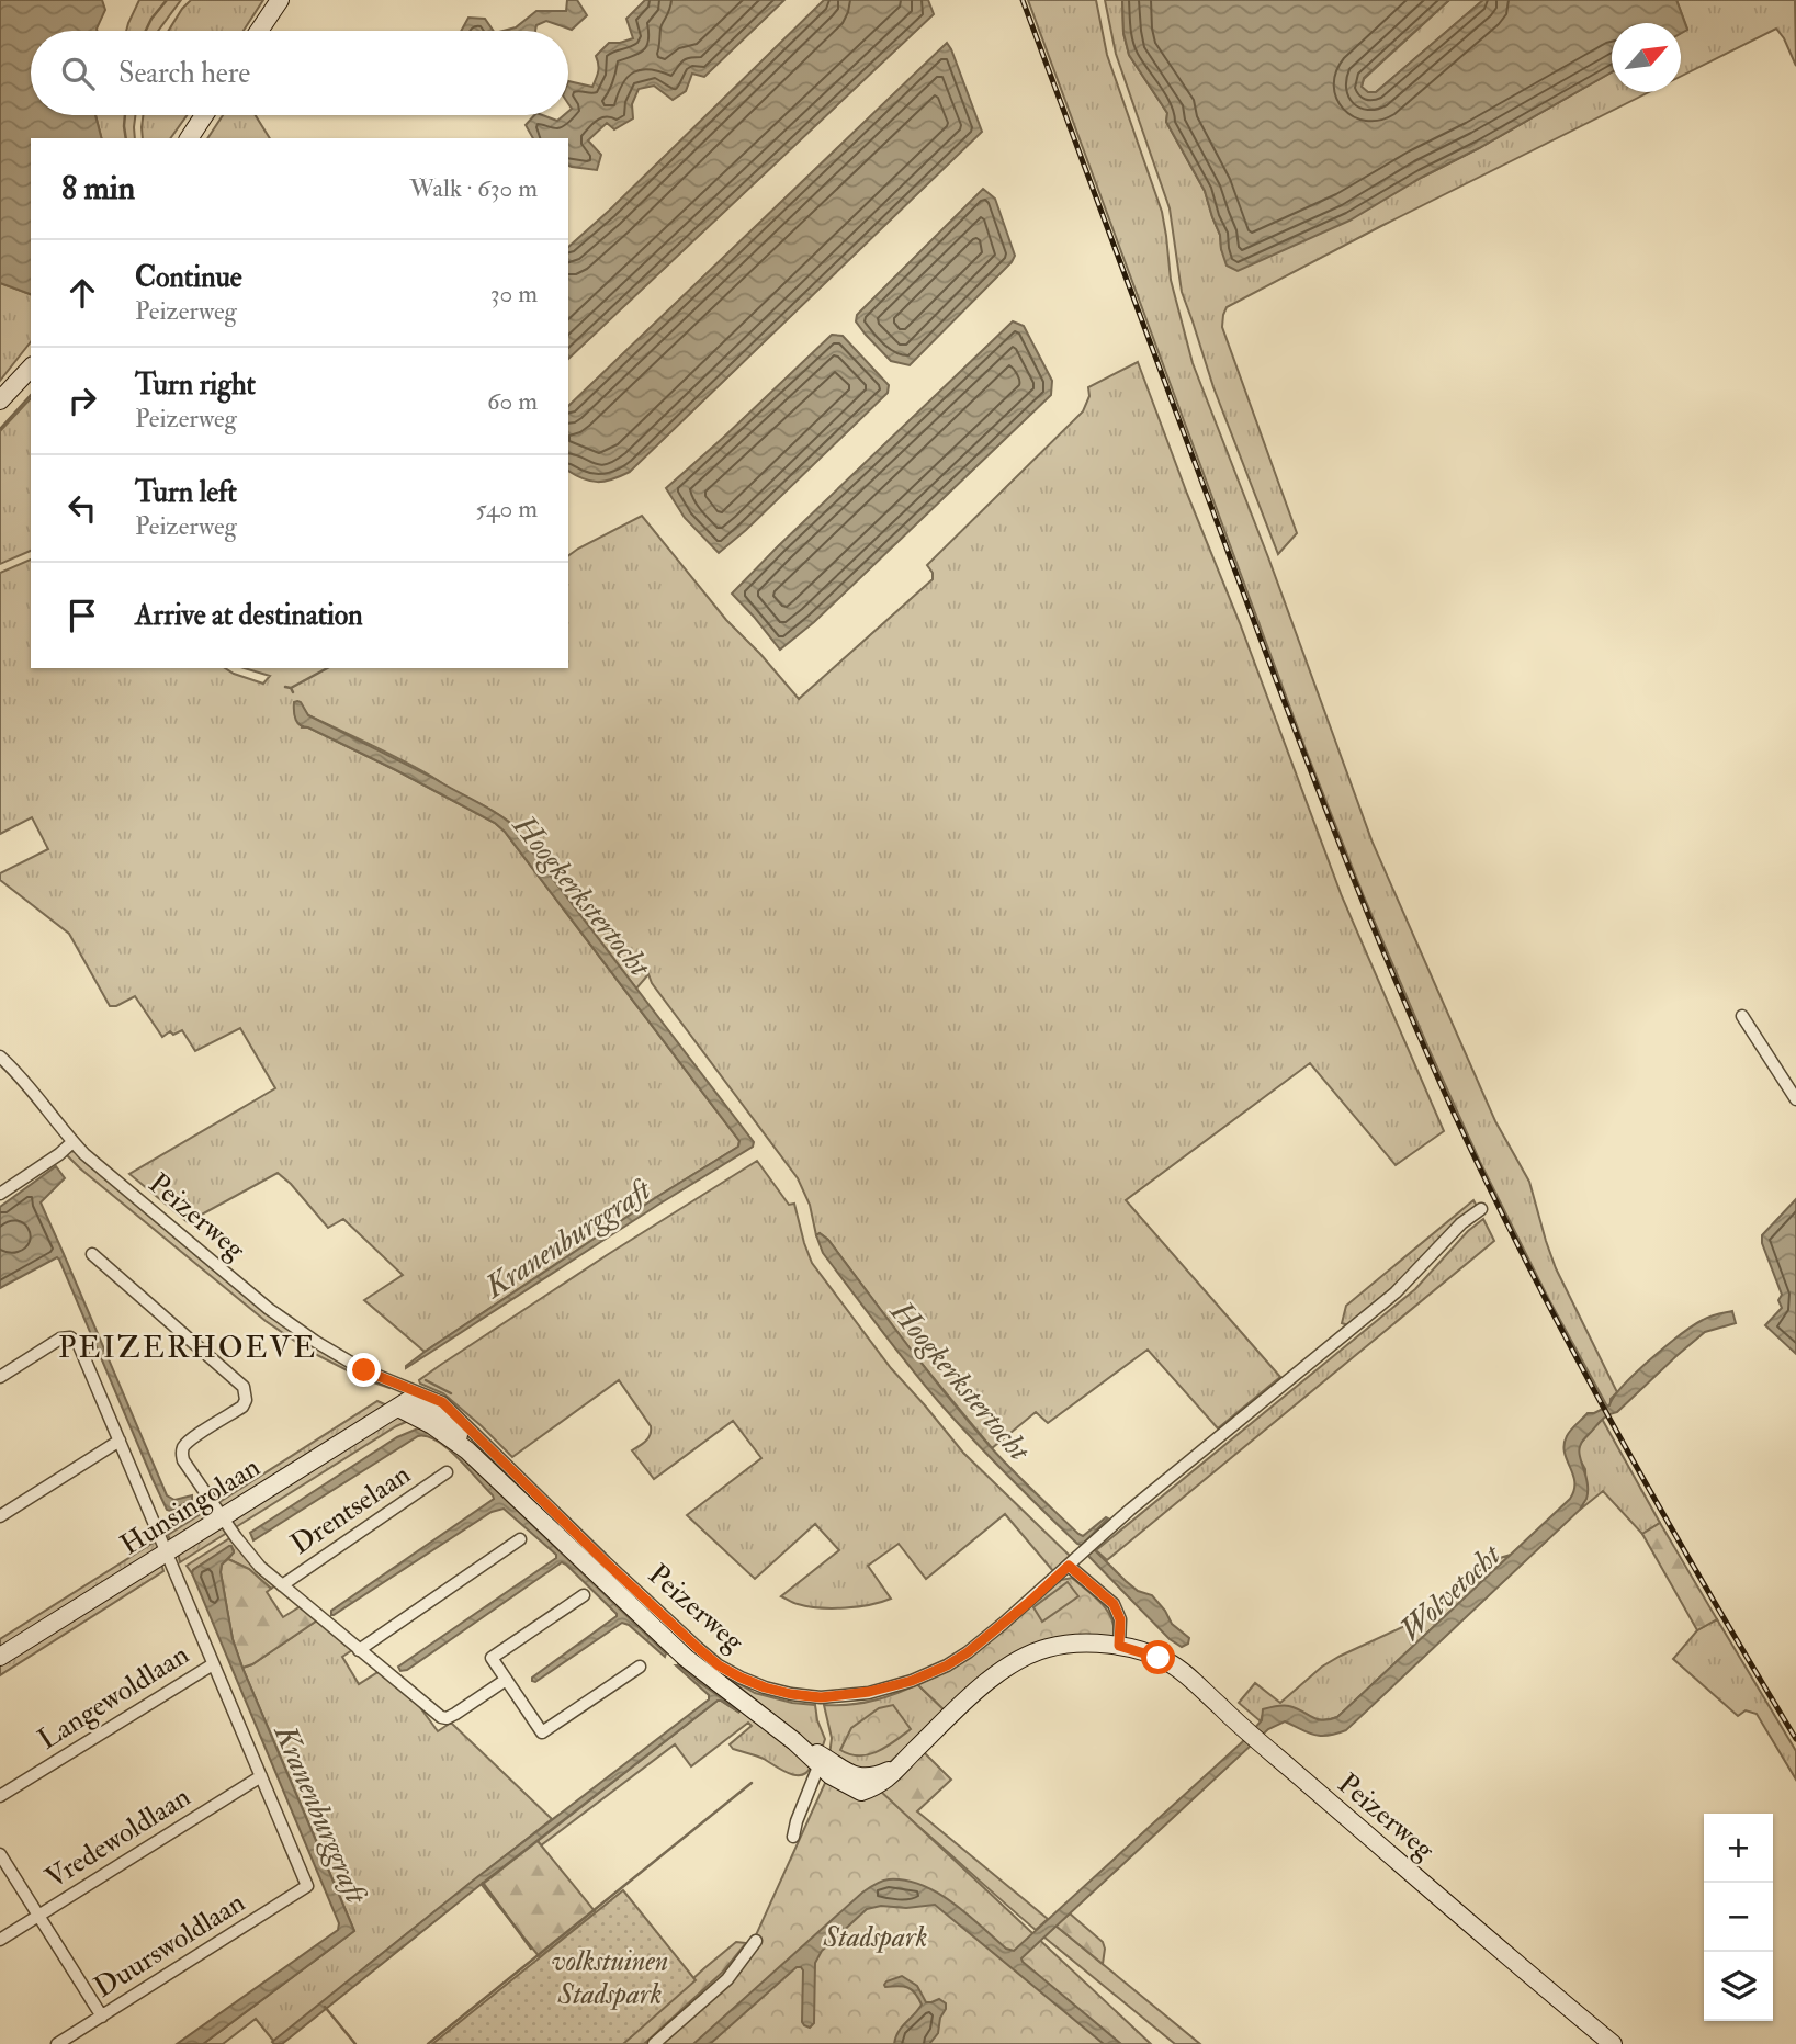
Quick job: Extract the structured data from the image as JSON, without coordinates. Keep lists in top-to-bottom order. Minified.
{"streets":{"street":["Peizerweg","Hunsingolaan","Drentselaan","Langewoldlaan","Vredewoldlaan","Duurswoldlaan"]},"crossings":[["Peizerweg","Hunsingolaan"],["Hunsingolaan","Drentselaan"],["Vredewoldlaan","Duurswoldlaan"]],"districts":["PEIZERHOEVE"],"water":["Hoogkerkstertocht","Kranenburggraft","Wolvetocht"],"parks":["Stadspark","volkstuinen Stadspark"],"north":"top right","page":{"search":"Search here","heading":["8 min","Walk · 630 m"],"list":[["Continue","Peizerweg","30 m"],["Turn right","Peizerweg","60 m"],["Turn left","Peizerweg","540 m"],"Arrive at destination"],"map_buttons":["+","−"]}}
